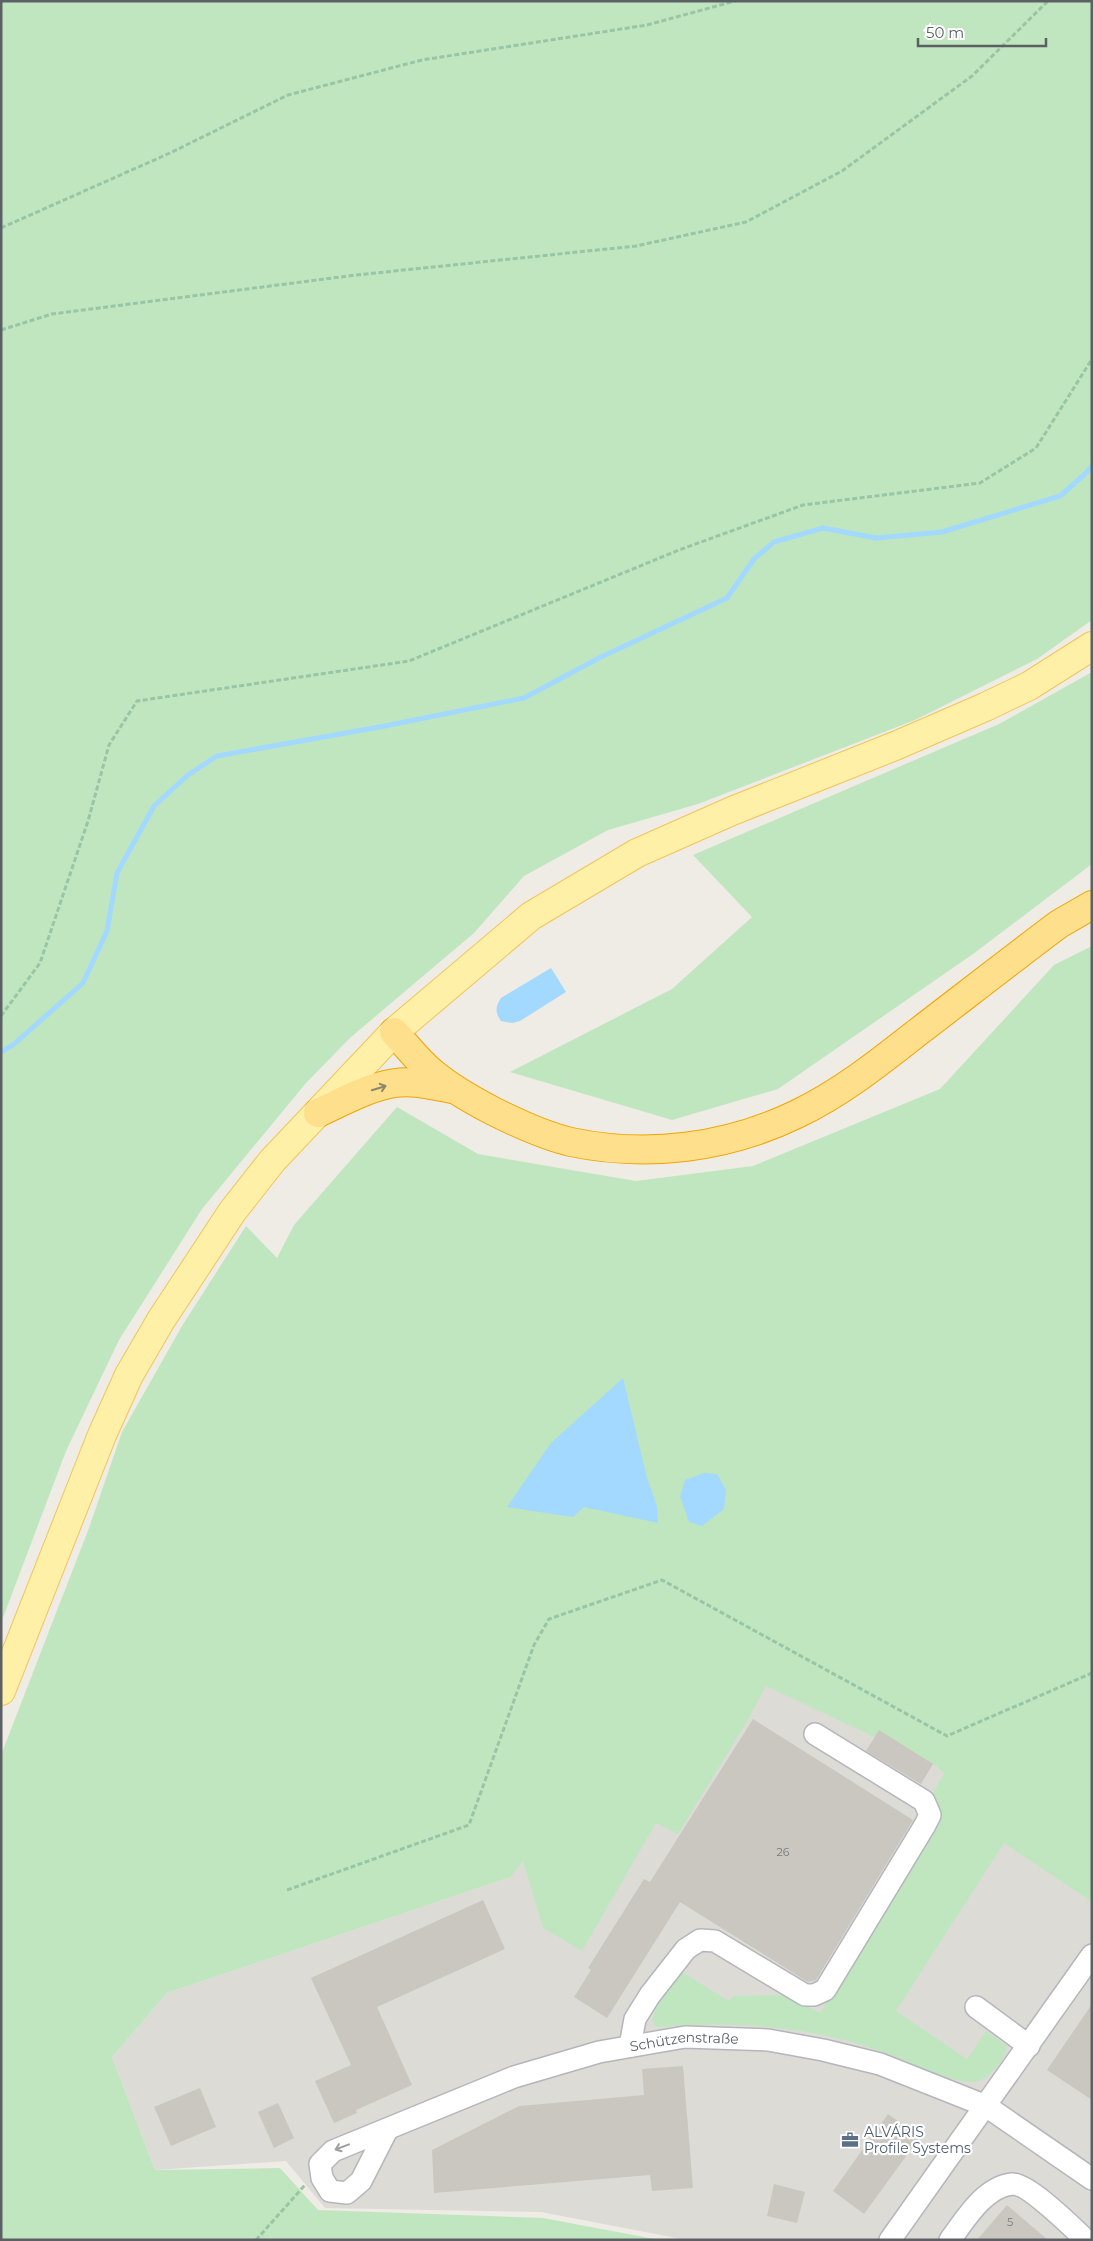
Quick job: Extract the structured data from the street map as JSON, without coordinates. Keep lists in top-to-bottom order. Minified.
{"streets":{"street":["Schützenstraße"]},"places":{"office":["ALVÁRIS Profile Systems"]},"house_numbers":["26","5"],"scale_bar":"50 m"}
